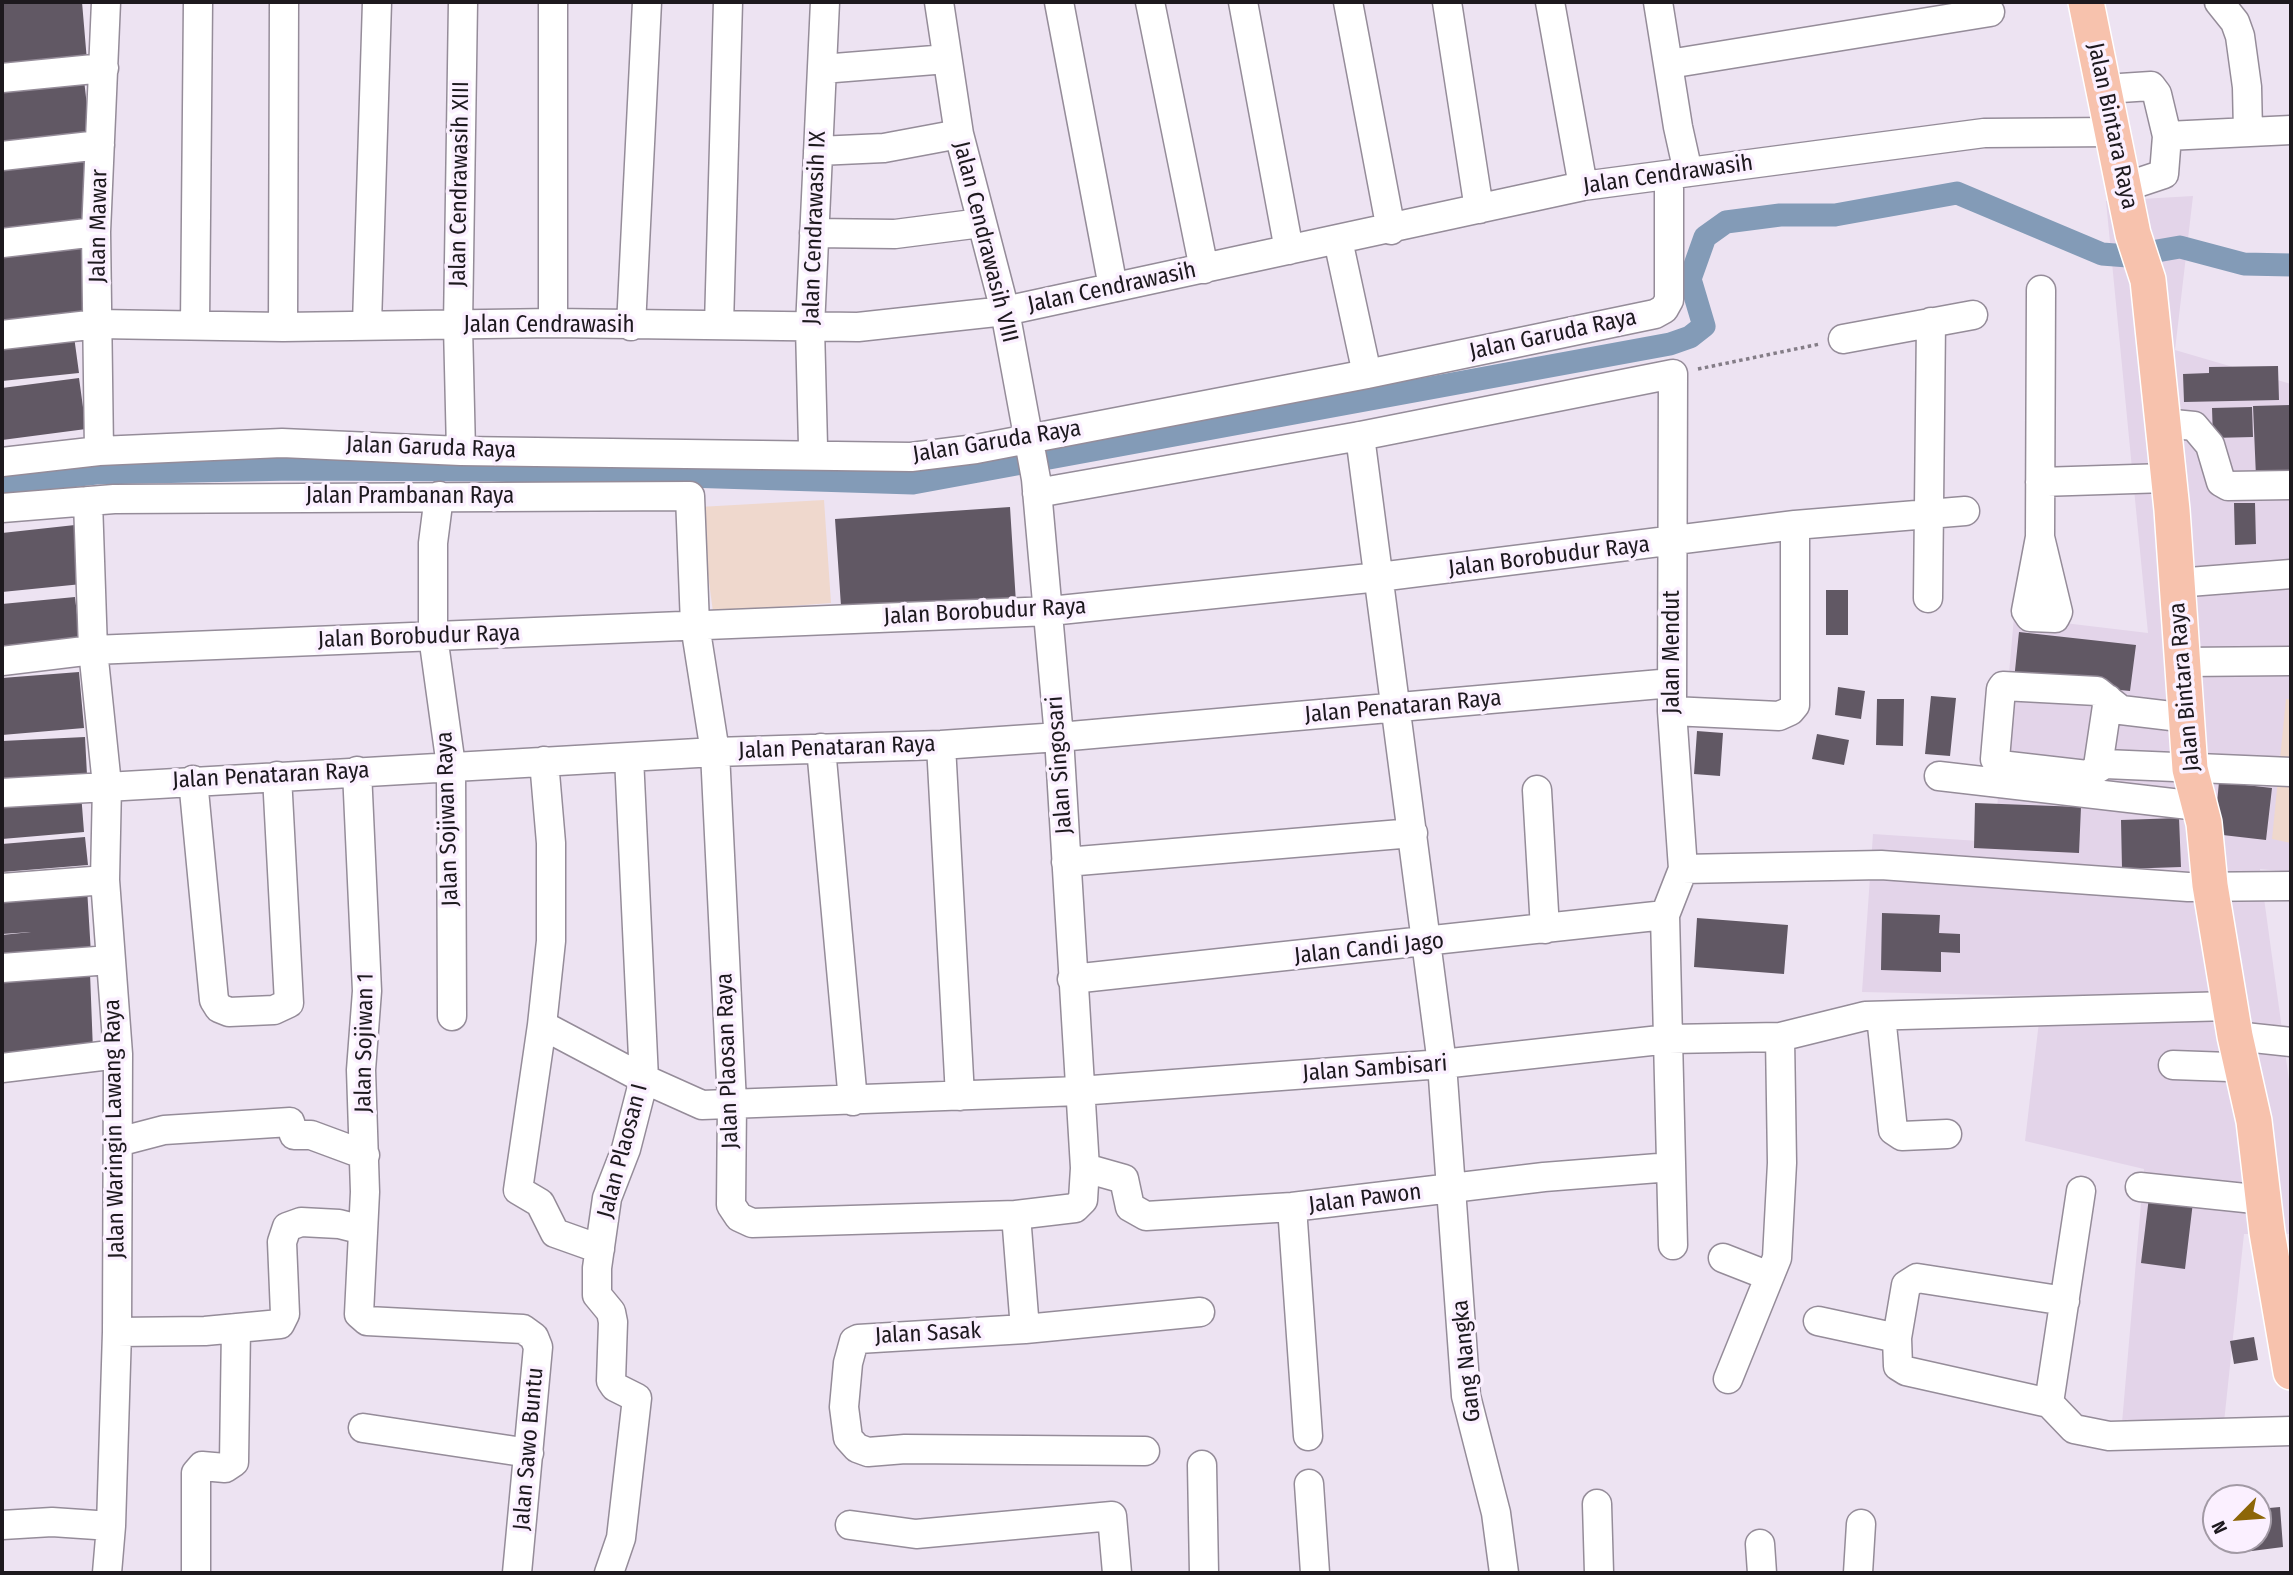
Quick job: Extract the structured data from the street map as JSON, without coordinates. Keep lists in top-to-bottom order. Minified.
{"streets":{"main road":["Jalan Bintara Raya"],"street":["Jalan Cendrawasih","Jalan Cendrawasih XIII","Jalan Mawar","Jalan Cendrawasih IX","Jalan Cendrawasih VIII","Jalan Garuda Raya","Jalan Prambanan Raya","Jalan Borobudur Raya","Jalan Mendut","Jalan Penataran Raya","Jalan Singosari","Jalan Sojiwan Raya","Jalan Candi Jago","Jalan Sojiwan 1","Jalan Plaosan Raya","Jalan Sambisari","Jalan Waringin Lawang Raya","Jalan Plaosan I","Jalan Pawon","Jalan Sasak","Gang Nangka","Jalan Sawo Buntu"]},"crossings":[["Jalan Bintara Raya","Jalan Cendrawasih"],["Jalan Bintara Raya","Jalan Sambisari"],["Jalan Cendrawasih","Jalan Cendrawasih XIII"],["Jalan Cendrawasih","Jalan Mawar"],["Jalan Cendrawasih","Jalan Cendrawasih IX"],["Jalan Cendrawasih","Jalan Cendrawasih VIII"],["Jalan Cendrawasih","Jalan Garuda Raya"],["Jalan Cendrawasih XIII","Jalan Garuda Raya"],["Jalan Mawar","Jalan Garuda Raya"],["Jalan Cendrawasih IX","Jalan Garuda Raya"],["Jalan Cendrawasih VIII","Jalan Garuda Raya"],["Jalan Cendrawasih VIII","Jalan Singosari"],["Jalan Garuda Raya","Jalan Singosari"],["Jalan Prambanan Raya","Jalan Borobudur Raya"],["Jalan Prambanan Raya","Jalan Sojiwan Raya"],["Jalan Prambanan Raya","Jalan Plaosan Raya"],["Jalan Prambanan Raya","Jalan Waringin Lawang Raya"],["Jalan Borobudur Raya","Jalan Mendut"],["Jalan Borobudur Raya","Jalan Singosari"],["Jalan Borobudur Raya","Jalan Sojiwan Raya"],["Jalan Borobudur Raya","Jalan Plaosan Raya"],["Jalan Borobudur Raya","Jalan Waringin Lawang Raya"],["Jalan Borobudur Raya","Gang Nangka"],["Jalan Mendut","Jalan Penataran Raya"],["Jalan Mendut","Jalan Candi Jago"],["Jalan Mendut","Jalan Sambisari"],["Jalan Mendut","Jalan Pawon"],["Jalan Penataran Raya","Jalan Singosari"],["Jalan Penataran Raya","Jalan Sojiwan Raya"],["Jalan Penataran Raya","Jalan Sojiwan 1"],["Jalan Penataran Raya","Jalan Plaosan Raya"],["Jalan Penataran Raya","Jalan Waringin Lawang Raya"],["Jalan Penataran Raya","Jalan Plaosan I"],["Jalan Penataran Raya","Gang Nangka"],["Jalan Singosari","Jalan Candi Jago"],["Jalan Singosari","Jalan Sambisari"],["Jalan Candi Jago","Gang Nangka"],["Jalan Sojiwan 1","Jalan Sawo Buntu"],["Jalan Plaosan Raya","Jalan Sambisari"],["Jalan Sambisari","Jalan Plaosan I"],["Jalan Sambisari","Gang Nangka"],["Jalan Pawon","Gang Nangka"]],"north":"bottom left"}
